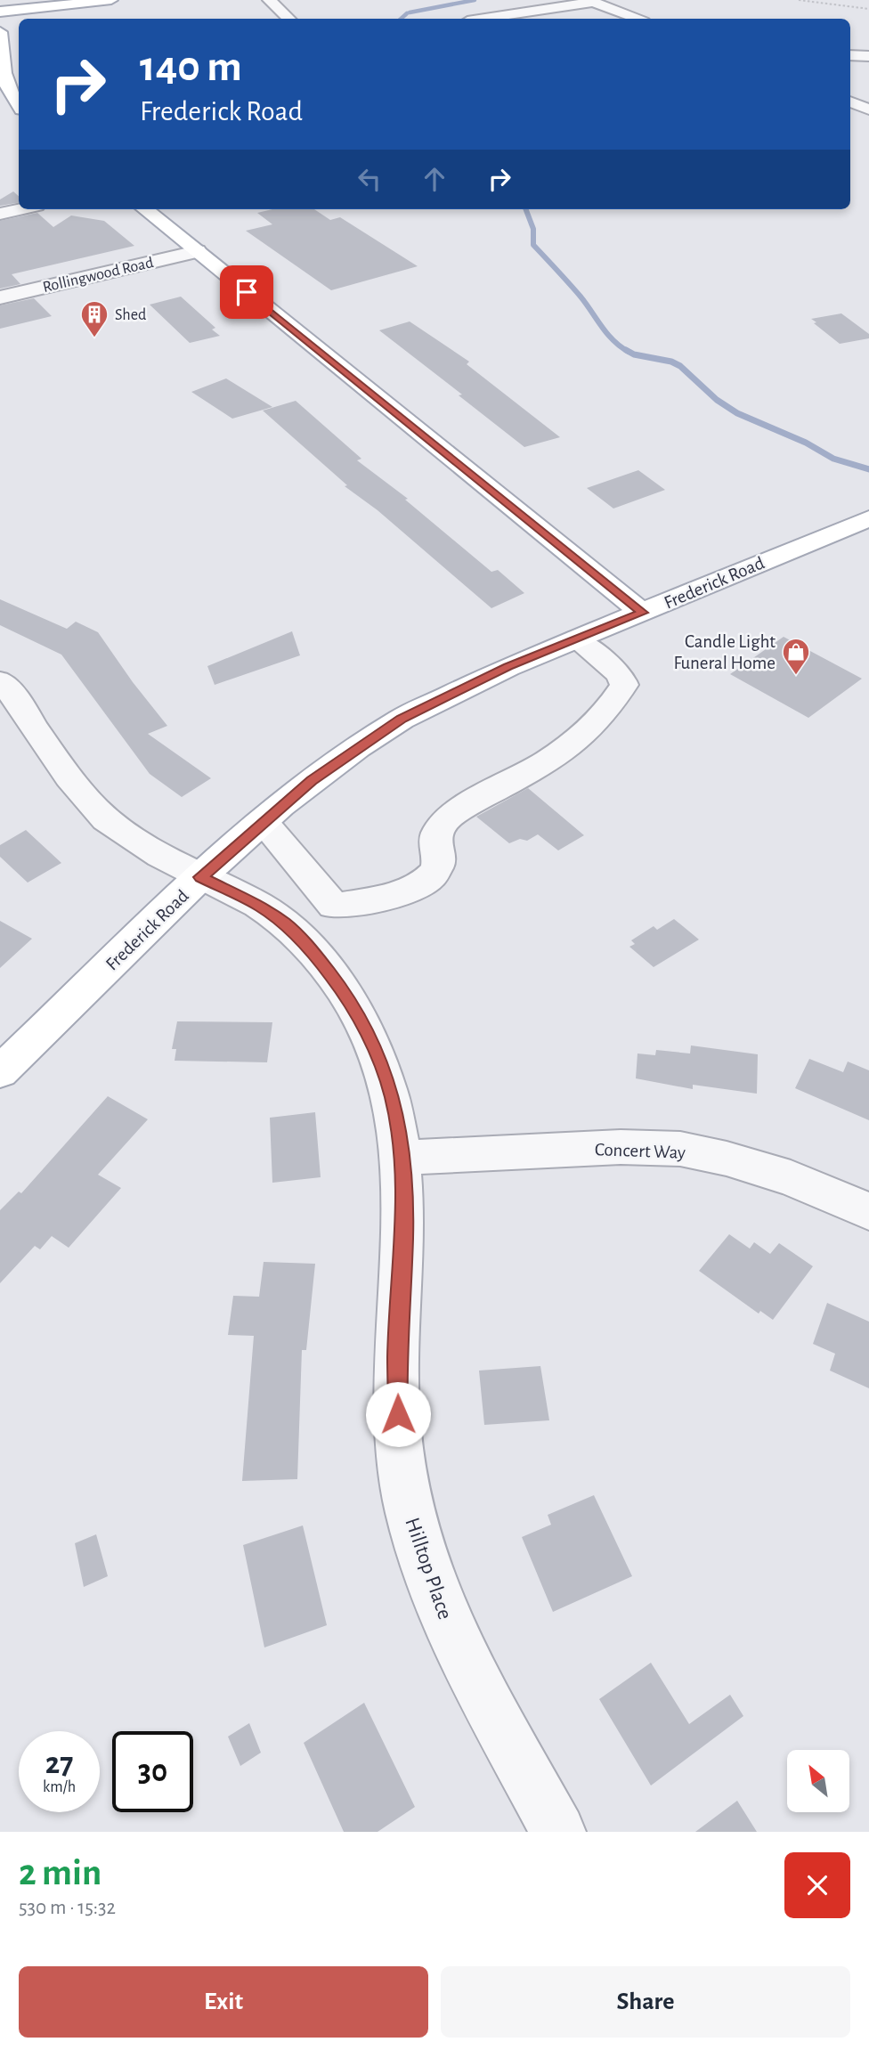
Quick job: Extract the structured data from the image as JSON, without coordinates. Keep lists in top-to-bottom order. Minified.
{"streets":{"main road":["Frederick Road"],"street":["Rollingwood Road","Concert Way","Hilltop Place"]},"crossings":[["Frederick Road","Hilltop Place"],["Concert Way","Hilltop Place"]],"places":{"building":["Shed"],"shop":["Candle Light Funeral Home"]},"north":"top left","page":{"turn":["140 m","Frederick Road"],"speed":"27 km/h","limit":"30","heading":["2 min","530 m · 15:32"],"buttons":["Exit","Share"]}}
